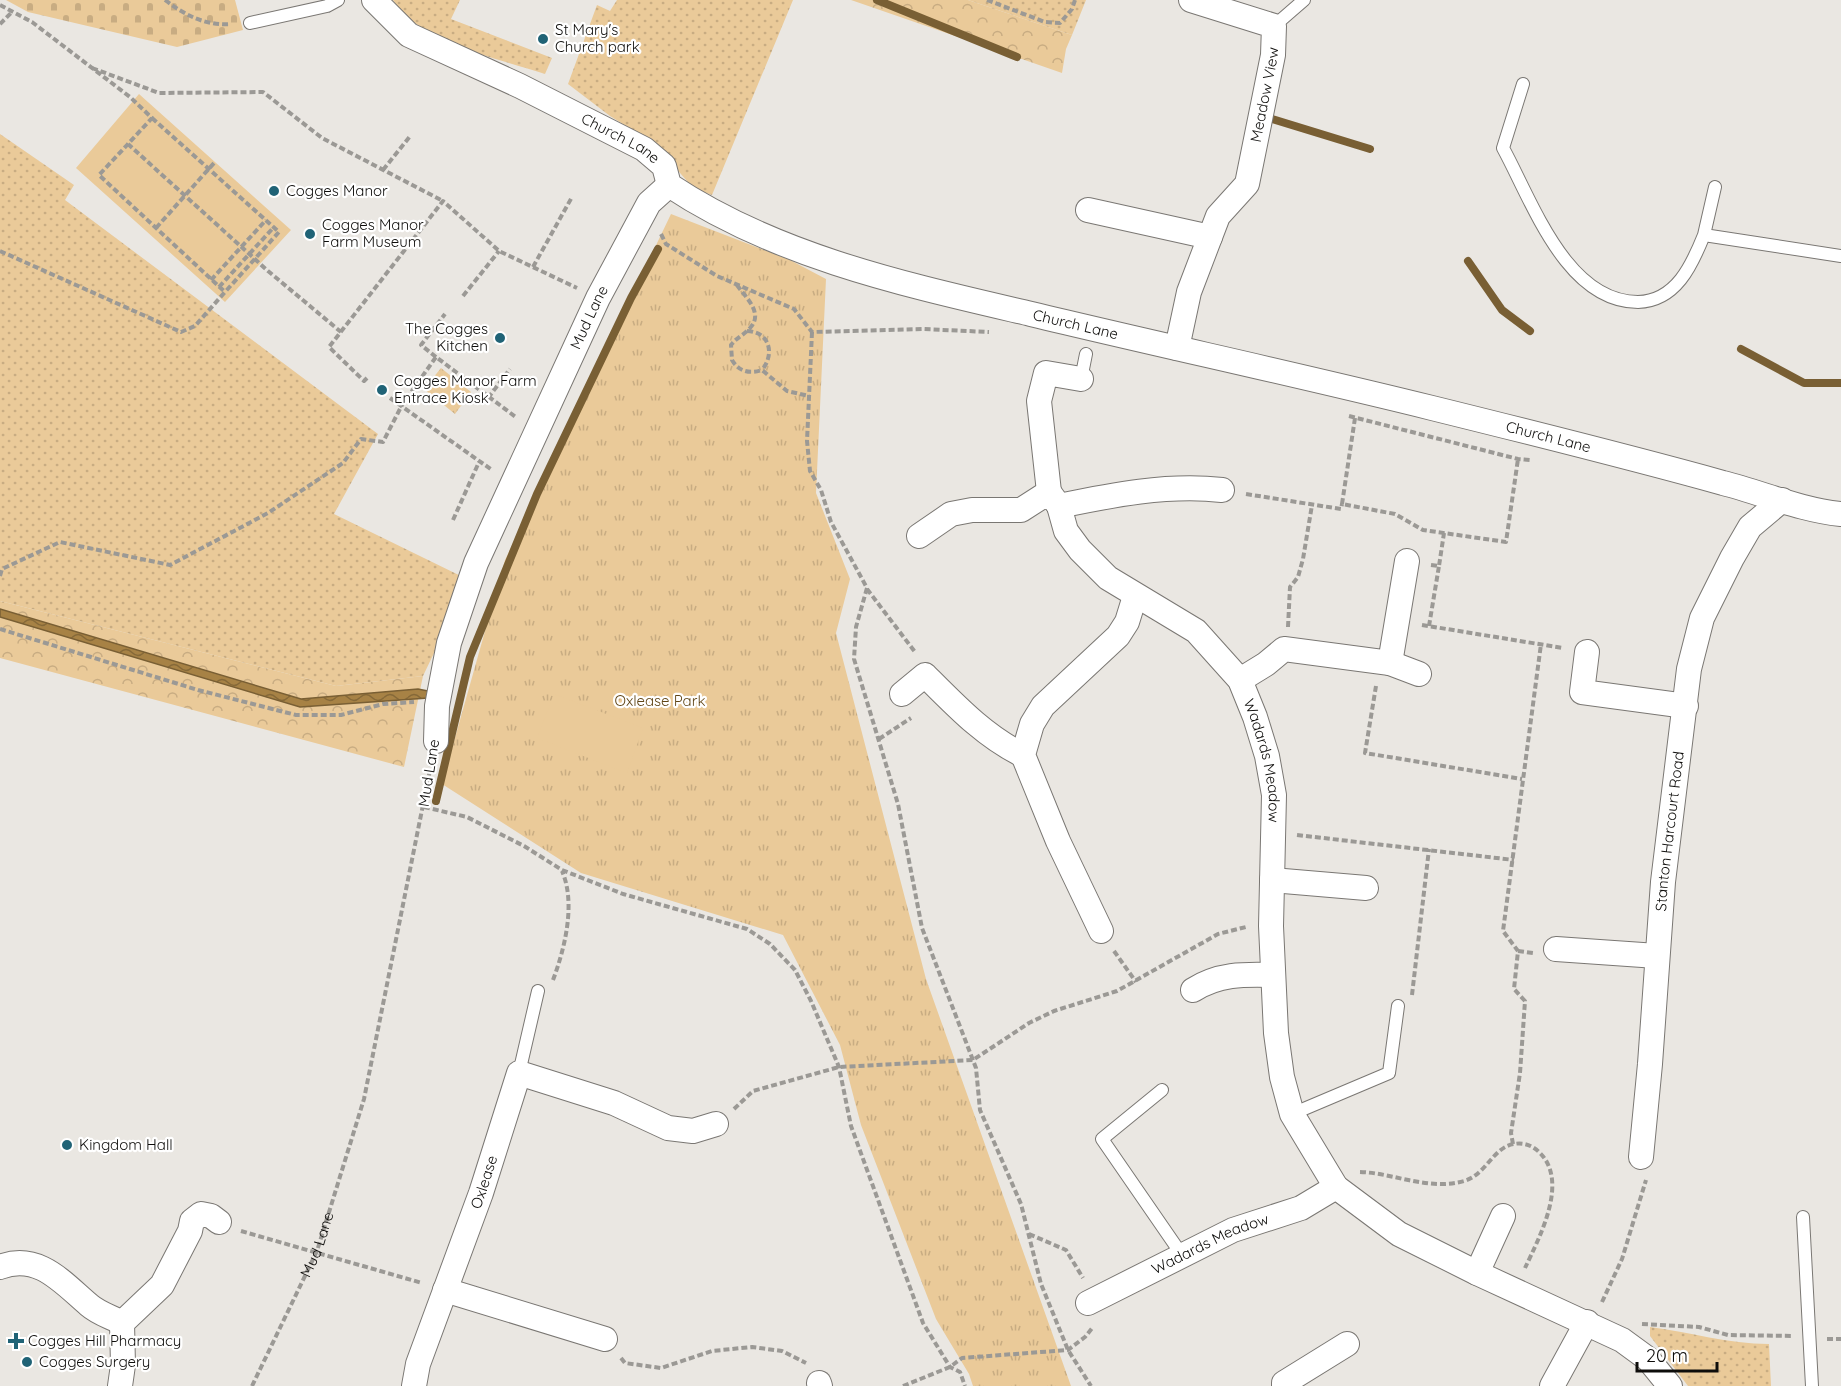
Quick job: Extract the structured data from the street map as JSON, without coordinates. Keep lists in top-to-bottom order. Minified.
{"streets":{"street":["Meadow View","Church Lane","Mud Lane","Wadards Meadow","Stanton Harcourt Road","Oxlease"]},"crossings":[["Meadow View","Church Lane"],["Church Lane","Mud Lane"],["Church Lane","Stanton Harcourt Road"]],"parks":["Oxlease Park"],"places":{"other":["St Mary's Church park","Cogges Manor","Cogges Manor Farm Museum","The Cogges Kitchen","Cogges Manor Farm Entrace Kiosk","Kingdom Hall","Cogges Surgery"],"health":["Cogges Hill Pharmacy"]},"scale_bar":"20 m"}
